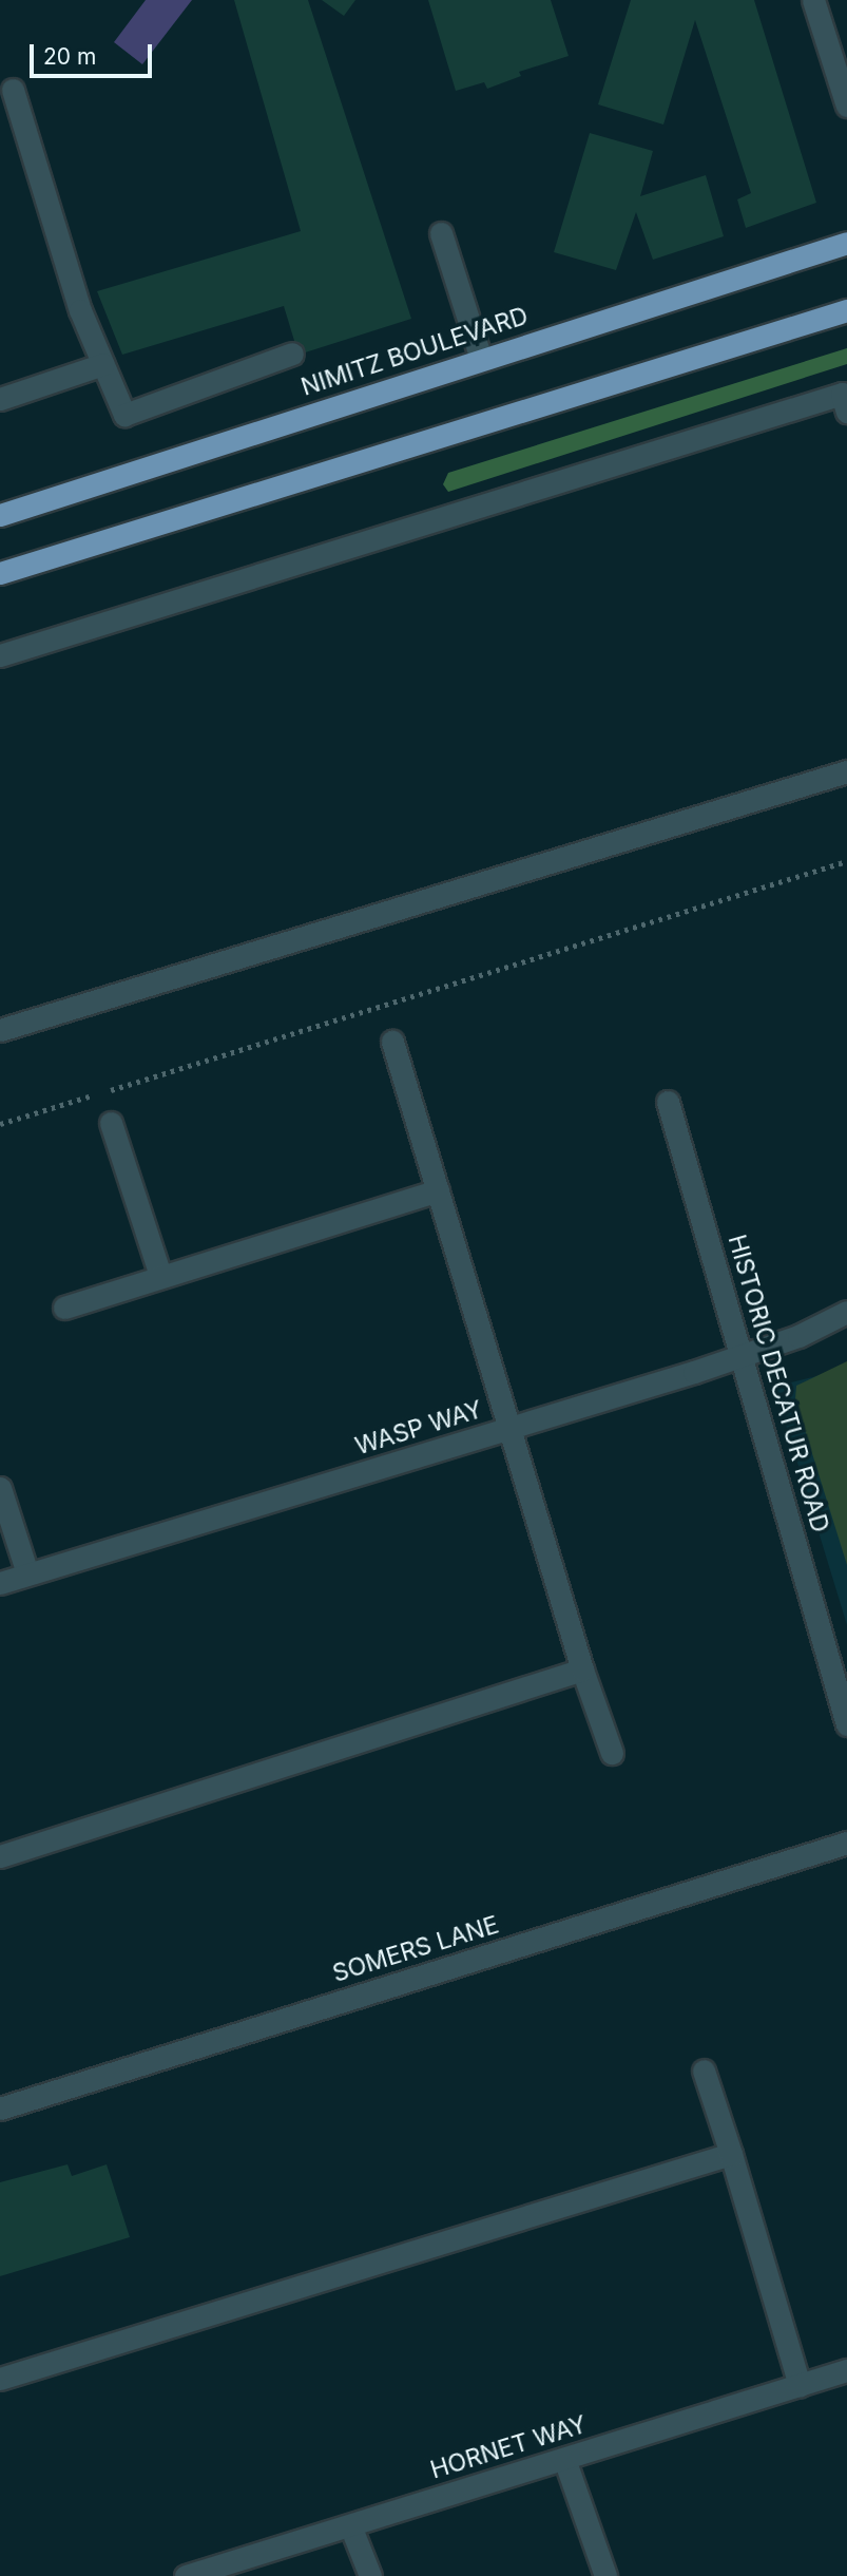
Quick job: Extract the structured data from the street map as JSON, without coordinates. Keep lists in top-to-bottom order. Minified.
{"streets":{"main road":["NIMITZ BOULEVARD"],"street":["HISTORIC DECATUR ROAD","WASP WAY","SOMERS LANE","HORNET WAY"]},"crossings":[["HISTORIC DECATUR ROAD","WASP WAY"]],"scale_bar":"20 m"}
